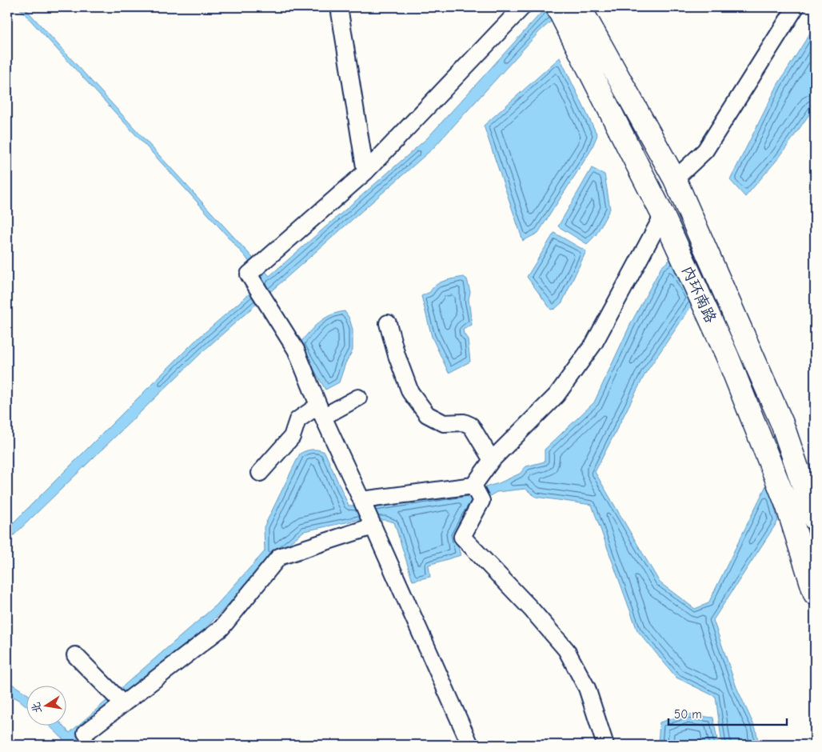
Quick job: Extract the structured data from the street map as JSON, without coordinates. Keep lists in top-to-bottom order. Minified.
{"streets":{"main road":["内环南路"]},"scale_bar":"50 m","north":"left"}
